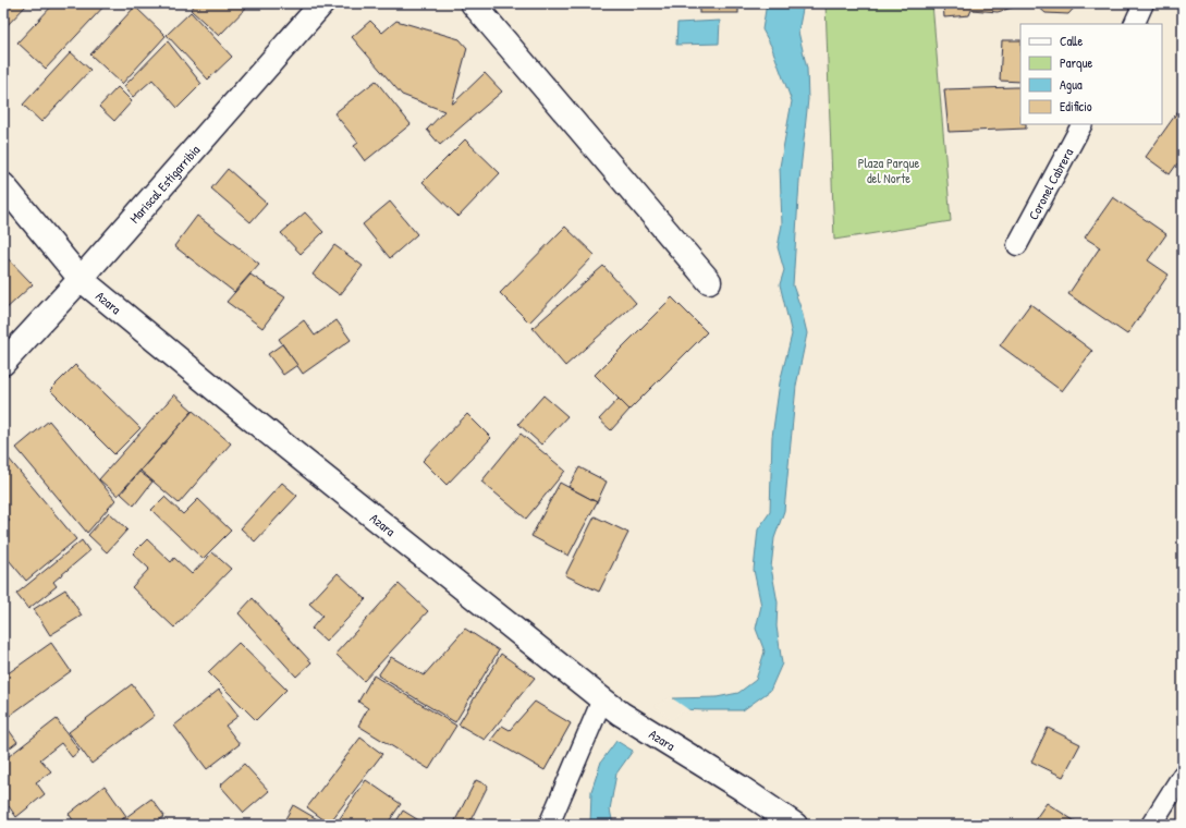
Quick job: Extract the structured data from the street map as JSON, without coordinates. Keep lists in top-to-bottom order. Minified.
{"streets":{"street":["Mariscal Estigarribia","Azara"],"lane":["Coronel Cabrera"]},"crossings":[["Mariscal Estigarribia","Azara"]],"parks":["Plaza Parque del Norte"],"legend":["Calle","Parque","Agua","Edificio"]}
